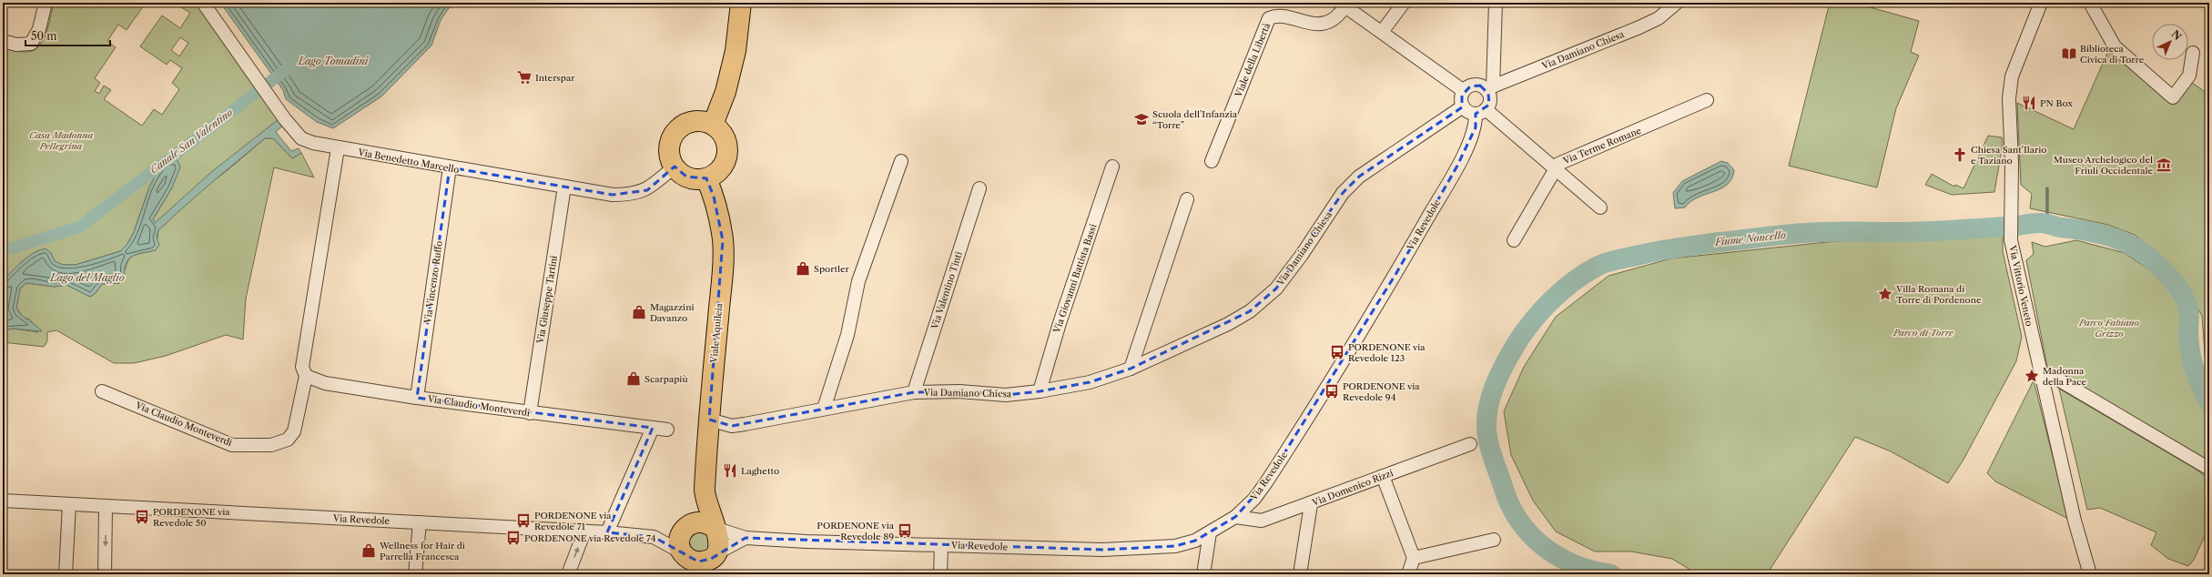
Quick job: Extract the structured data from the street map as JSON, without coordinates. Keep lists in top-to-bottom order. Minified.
{"streets":{"main road":["Viale Aquileia"],"street":["Via Damiano Chiesa","Viale della Libertà","Via Terme Romane","Via Benedetto Marcello","Via Revedole","Via Giovanni Battista Bassi","Via Vincenzo Ruffo","Via Vittorio Veneto","Via Valentino Tinti","Via Giuseppe Tartini","Via Claudio Monteverdi","Via Domenico Rizzi"]},"crossings":[["Via Damiano Chiesa","Viale della Libertà"],["Via Damiano Chiesa","Via Revedole"],["Via Damiano Chiesa","Via Giovanni Battista Bassi"],["Via Damiano Chiesa","Via Valentino Tinti"],["Via Damiano Chiesa","Viale Aquileia"],["Viale della Libertà","Via Revedole"],["Via Benedetto Marcello","Via Vincenzo Ruffo"],["Via Benedetto Marcello","Via Giuseppe Tartini"],["Via Benedetto Marcello","Viale Aquileia"],["Via Benedetto Marcello","Via Claudio Monteverdi"],["Via Revedole","Viale Aquileia"],["Via Revedole","Via Domenico Rizzi"],["Via Vincenzo Ruffo","Via Claudio Monteverdi"],["Via Giuseppe Tartini","Via Claudio Monteverdi"]],"water":["Lago Tomadini","Canale San Valentino","Fiume Noncello","Lago del Maglio"],"parks":["Casa Madonna Pellegrina","Parco Fabiano Grizzo","Parco di Torre"],"places":{"library":["Biblioteca Civica di Torre"],"supermarket":["Interspar"],"restaurant":["PN Box","Laghetto"],"school or university":["Scuola dell’Infanzia “Torre”"],"church":["Chiesa Sant'Ilario e Taziano"],"museum":["Museo Archelogico del Friuli Occidentale"],"shop":["Sportler","Magazzini Davanzo","Scarpapiù","Wellness for Hair di Parrella Francesca"],"place":["Villa Romana di Torre di Pordenone","Madonna della Pace"],"bus stop":["PORDENONE via Revedole 123","PORDENONE via Revedole 94","PORDENONE via Revedole 50","PORDENONE via Revedole 71","PORDENONE via Revedole 89","PORDENONE via Revedole 74"]},"scale_bar":"50 m","north":"top right"}
